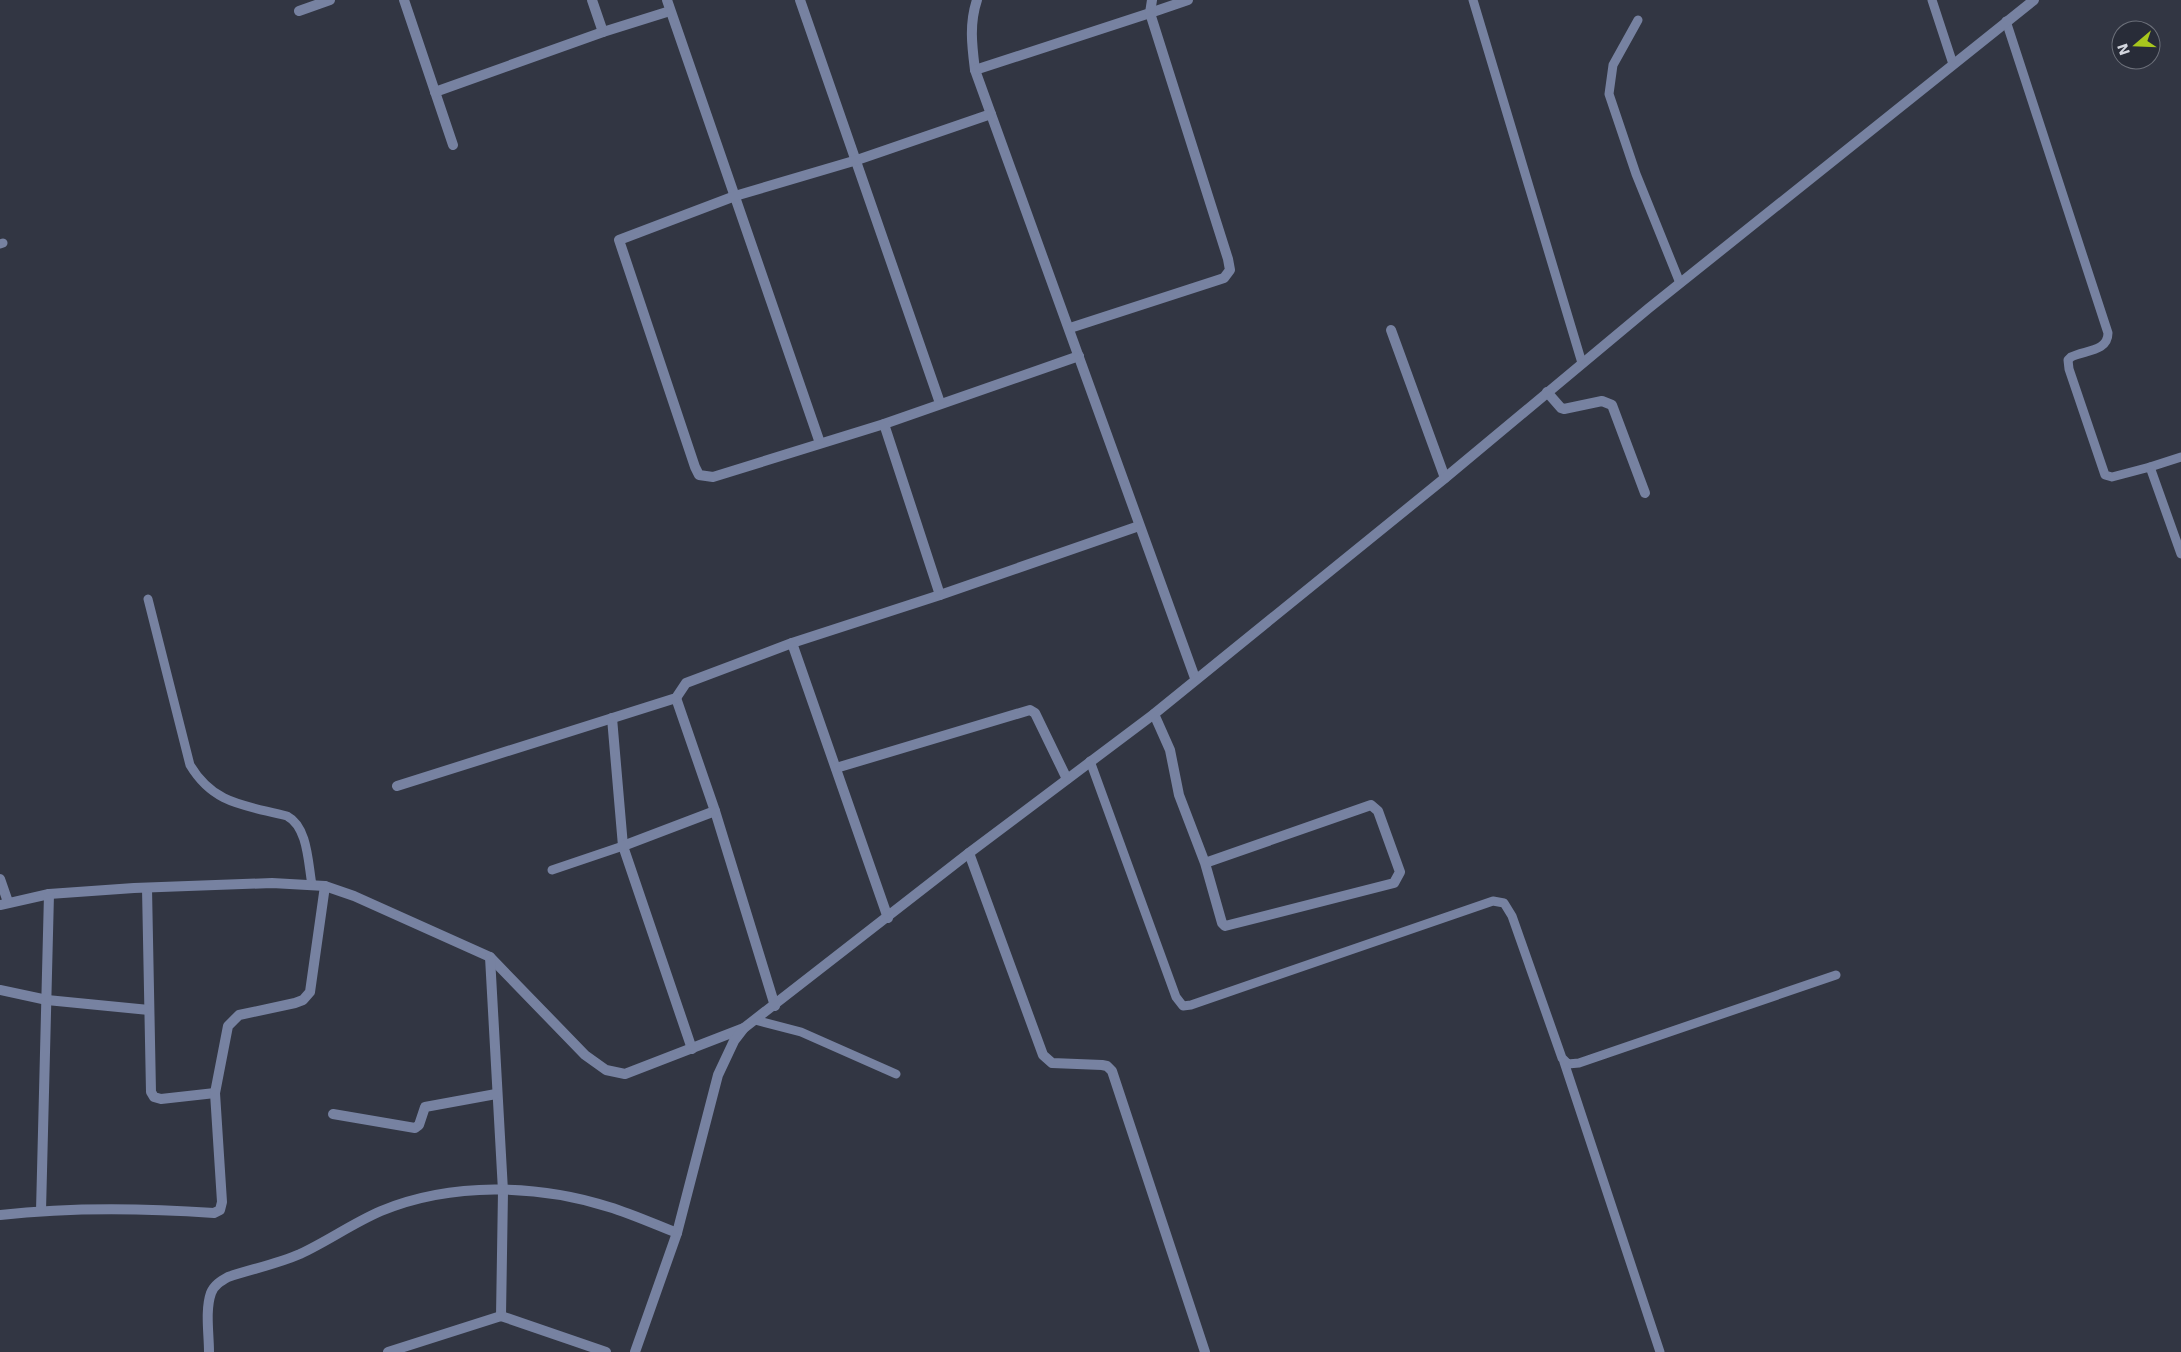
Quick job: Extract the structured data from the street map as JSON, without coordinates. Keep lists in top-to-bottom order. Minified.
{"north":"left"}
